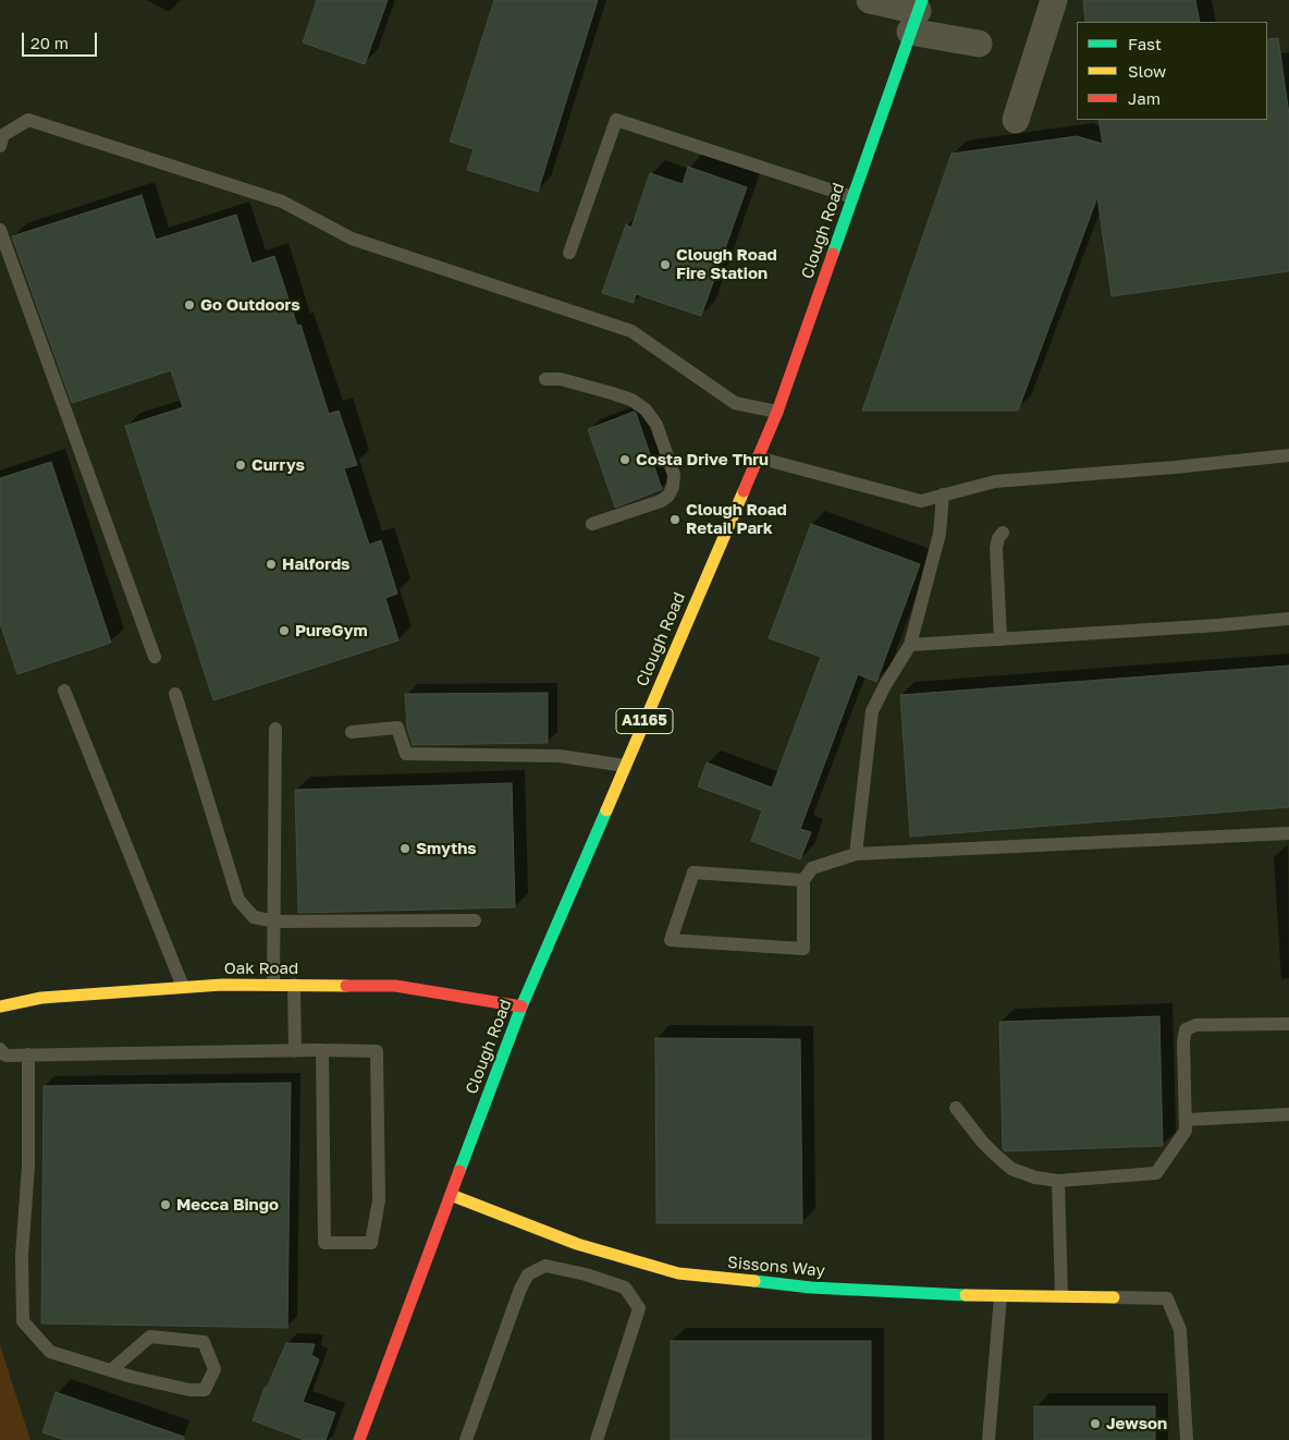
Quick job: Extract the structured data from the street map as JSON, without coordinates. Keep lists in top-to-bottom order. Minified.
{"streets":{"main road":["Clough Road","A1165","Oak Road","Sissons Way"]},"crossings":[["Clough Road","Oak Road"],["Clough Road","Sissons Way"]],"places":["Clough Road Fire Station","Go Outdoors","Costa Drive Thru","Currys","Clough Road Retail Park","Halfords","PureGym","Smyths","Mecca Bingo","Jewson"],"legend":["Fast","Slow","Jam"],"scale_bar":"20 m"}
